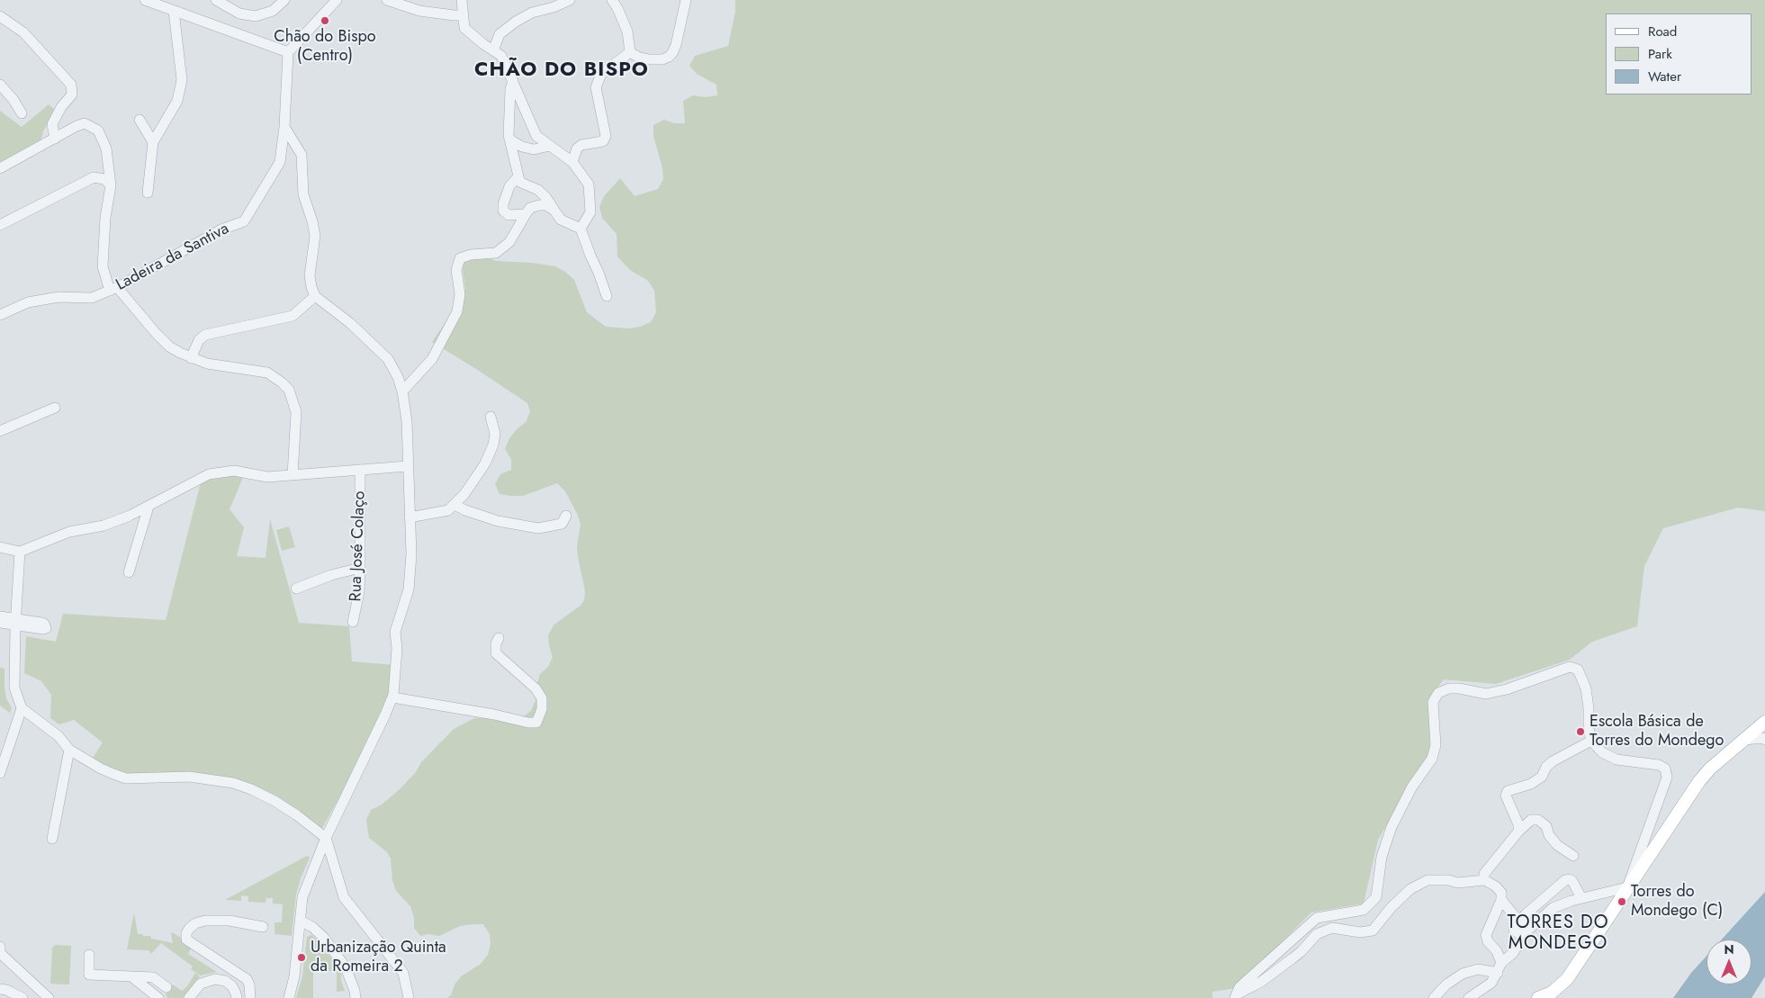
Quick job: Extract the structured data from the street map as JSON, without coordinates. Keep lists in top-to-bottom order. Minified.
{"streets":{"street":["Ladeira da Santiva","Rua José Colaço"]},"districts":["CHÃO DO BISPO","TORRES DO MONDEGO"],"places":["Chão do Bispo (Centro)","Escola Básica de Torres do Mondego","Torres do Mondego (C)","Urbanização Quinta da Romeira 2"],"legend":["Road","Park","Water"],"north":"top"}
